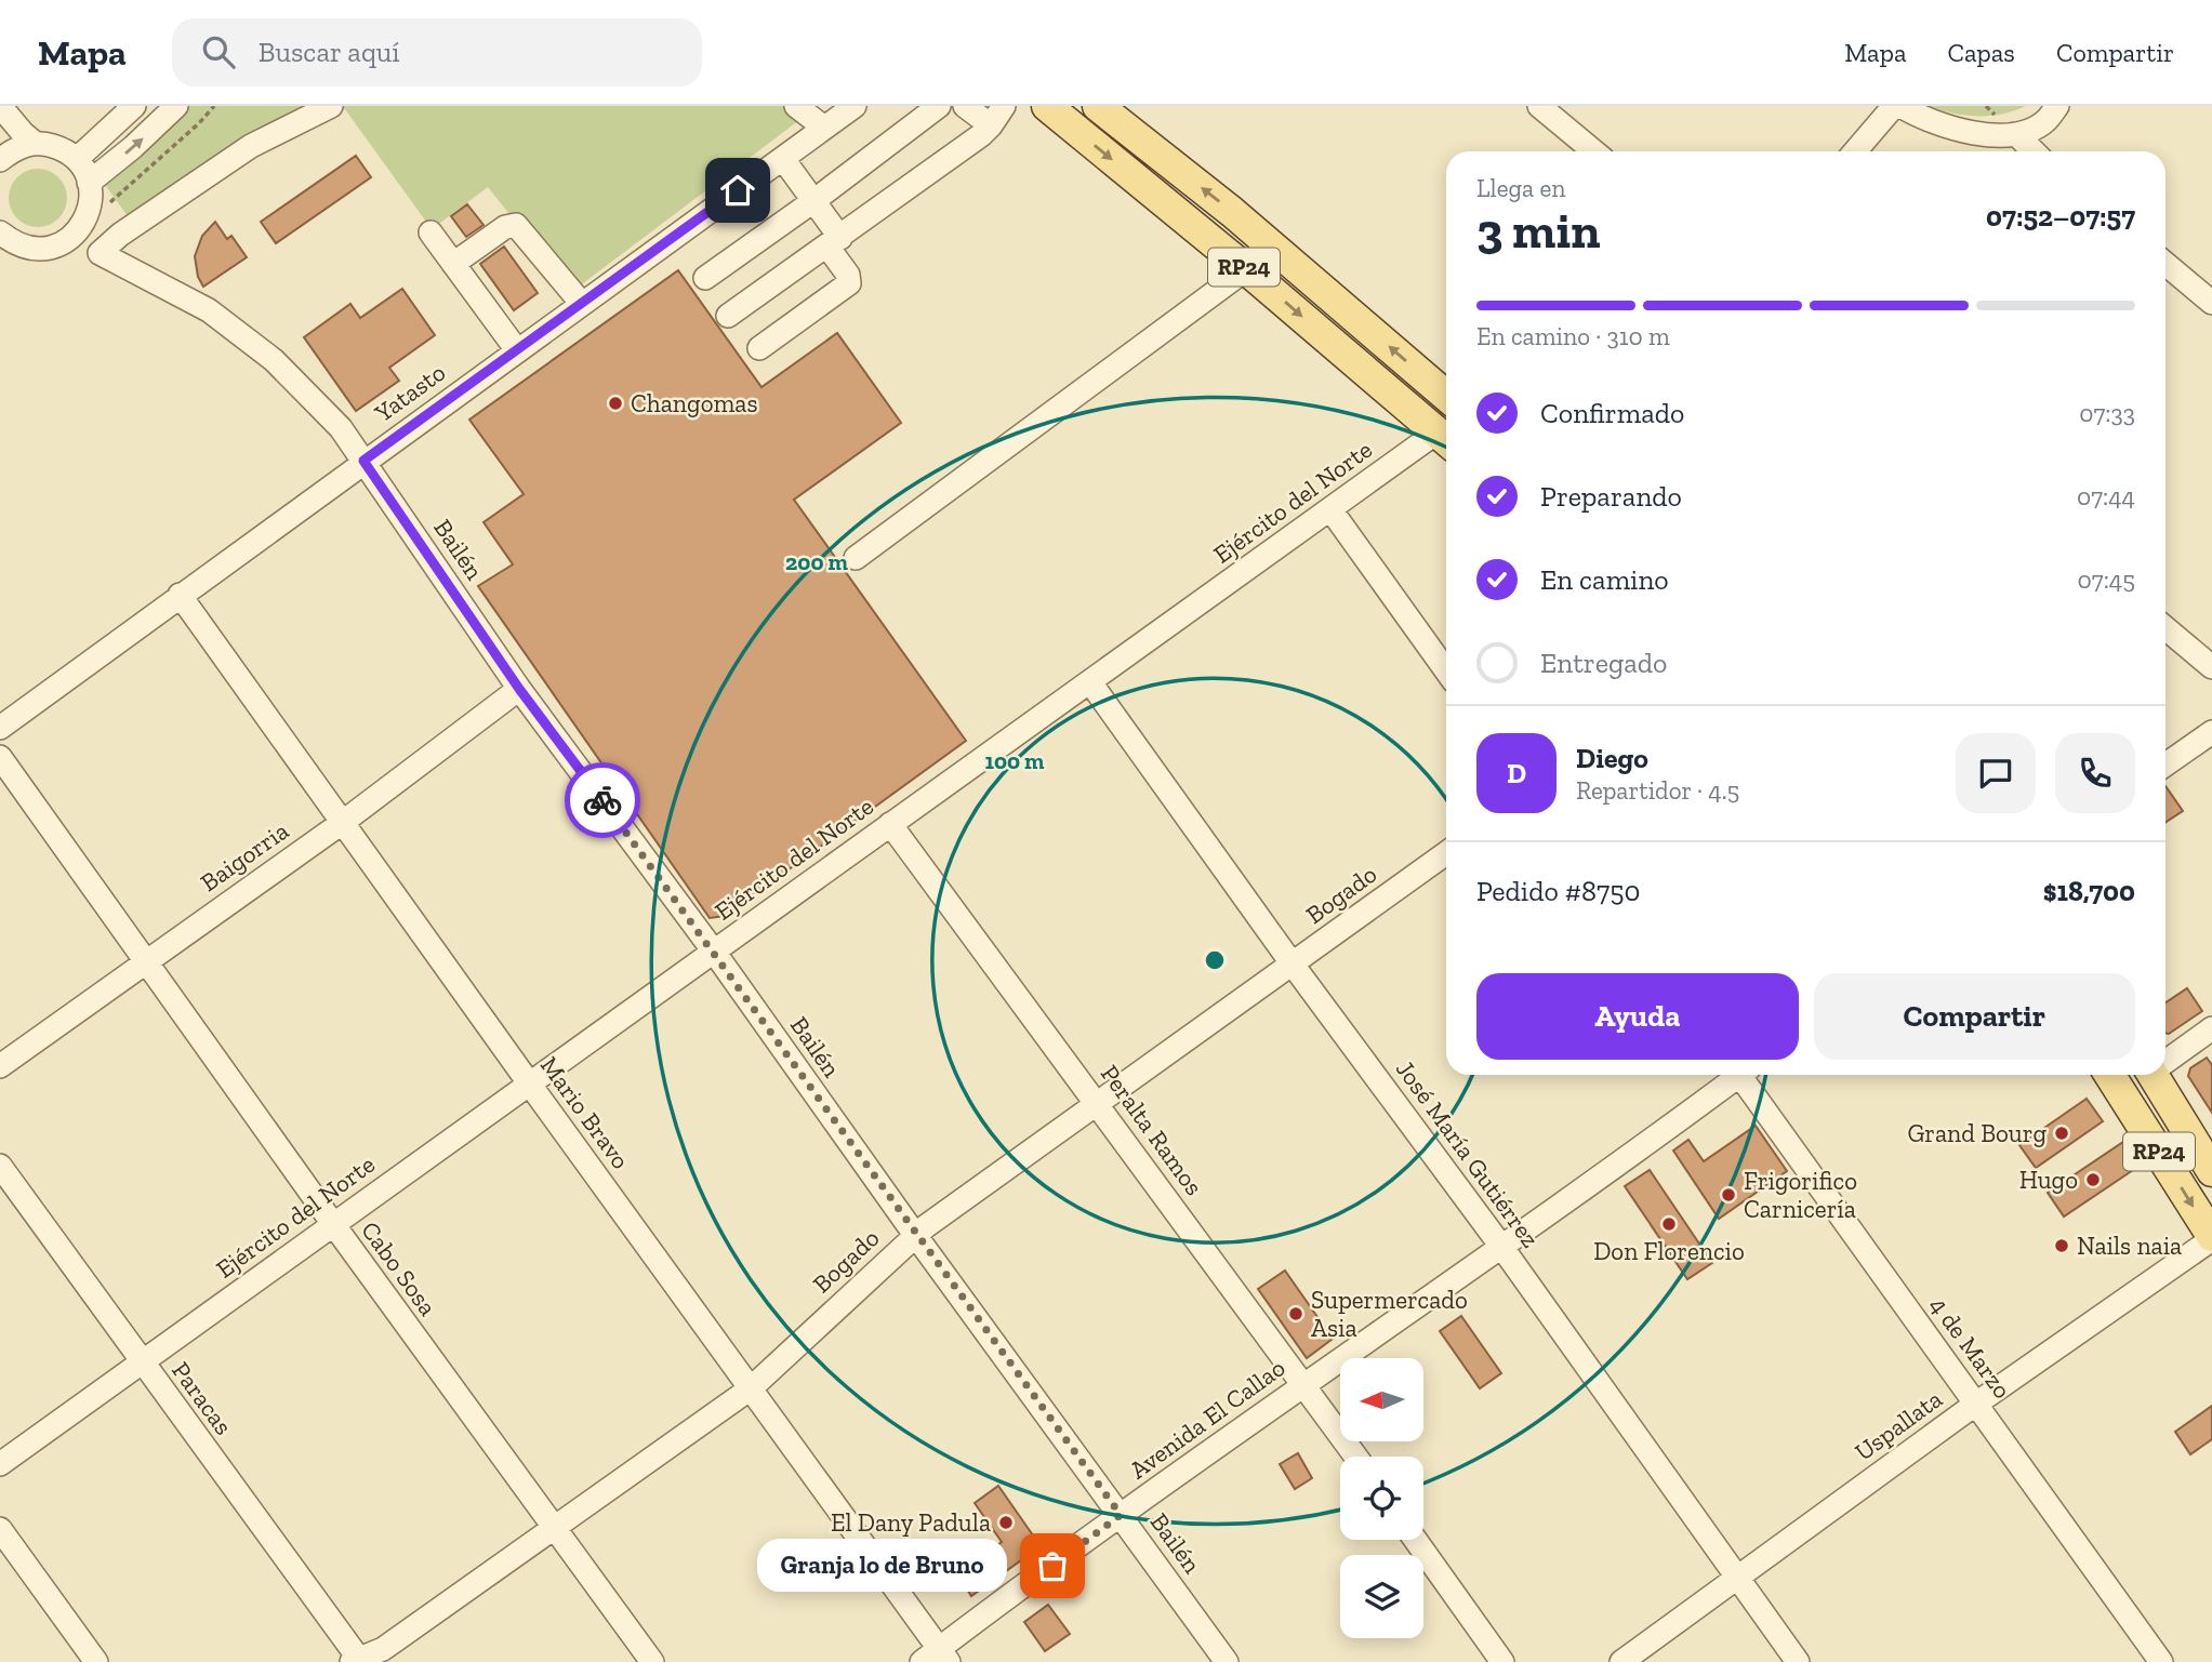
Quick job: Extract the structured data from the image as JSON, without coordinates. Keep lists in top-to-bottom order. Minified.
{"streets":{"main road":["RP24"],"street":["Yatasto","Ejército del Norte","Bailén","Baigorria","Bogado","Mario Bravo","Peralta Ramos","José María Gutiérrez","Cabo Sosa","4 de Marzo","Paracas","Avenida El Callao","Uspallata"]},"crossings":[["RP24","Ejército del Norte"],["RP24","Uspallata"],["Yatasto","Bailén"],["Yatasto","Mario Bravo"],["Ejército del Norte","Bailén"],["Ejército del Norte","Mario Bravo"],["Ejército del Norte","Peralta Ramos"],["Ejército del Norte","José María Gutiérrez"],["Ejército del Norte","Cabo Sosa"],["Ejército del Norte","Paracas"],["Bailén","Baigorria"],["Bailén","Bogado"],["Bailén","Avenida El Callao"],["Baigorria","Mario Bravo"],["Baigorria","Cabo Sosa"],["Bogado","Mario Bravo"],["Bogado","Peralta Ramos"],["Bogado","José María Gutiérrez"],["Bogado","Cabo Sosa"],["Bogado","Paracas"],["Mario Bravo","Avenida El Callao"],["Peralta Ramos","Avenida El Callao"],["José María Gutiérrez","Avenida El Callao"],["José María Gutiérrez","Uspallata"],["4 de Marzo","Uspallata"]],"places":["Changomas","Grand Bourg","Hugo","Frigorifico Carnicería","Don Florencio","Nails naia","Supermercado Asia","El Dany Padula","Granja lo de Bruno"],"north":"left","page":{"header":"Mapa","search":"Buscar aquí","nav":["Mapa","Capas","Compartir"],"heading":["3 min","Llega en","07:52–07:57"],"panel":["Diego","Repartidor · 4.5","Pedido #8750","$18,700"],"bar":"En camino · 310 m","list":[["Confirmado","07:33"],["Preparando","07:44"],["En camino","07:45"],"Entregado"],"round":"D","buttons":["Ayuda","Compartir"],"bubble":"Granja lo de Bruno"},"rings":["200 m","100 m"]}
